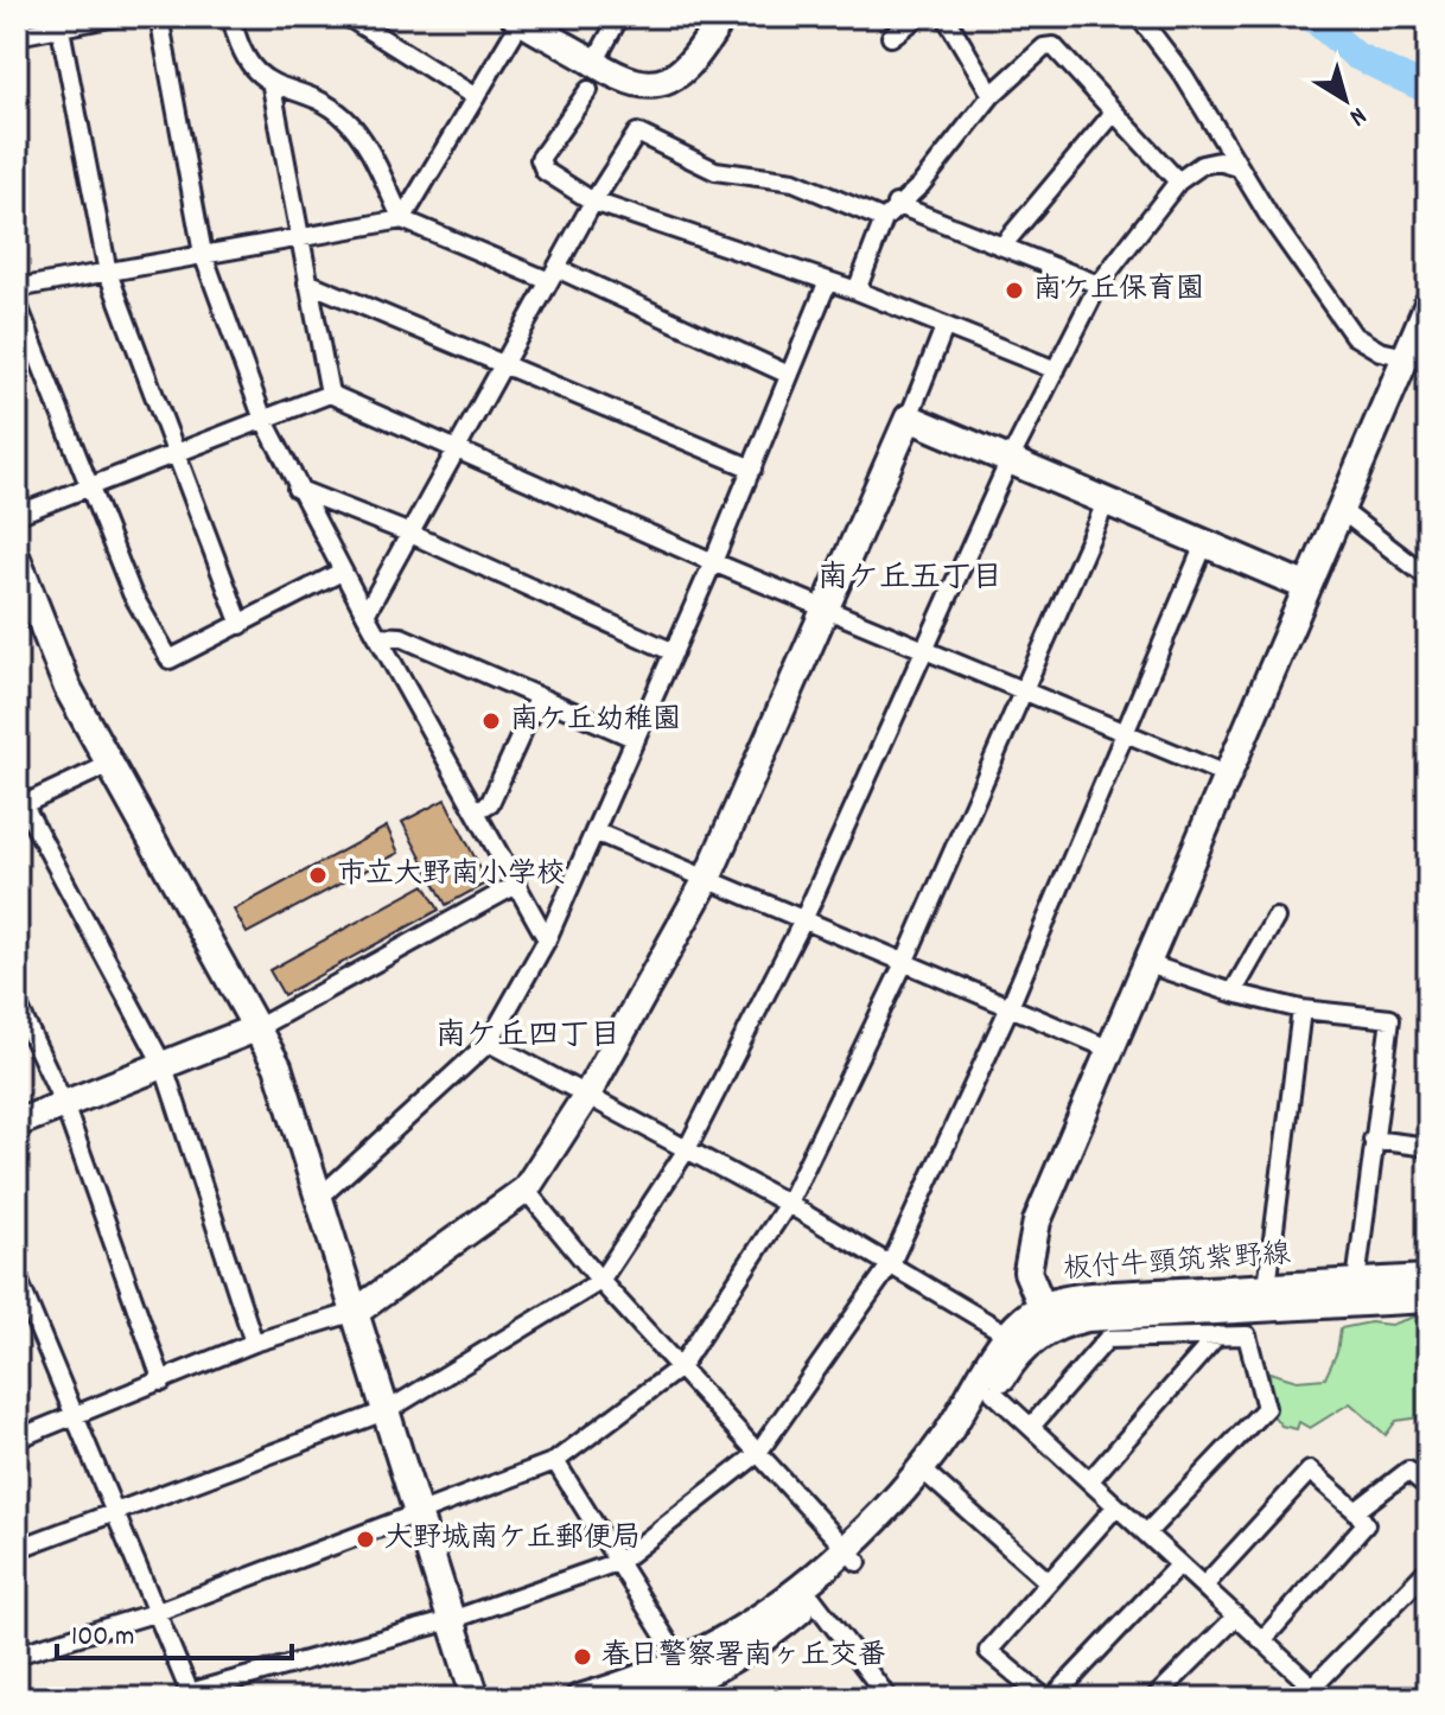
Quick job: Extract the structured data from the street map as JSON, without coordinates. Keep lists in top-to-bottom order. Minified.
{"streets":{"street":["板付牛頸筑紫野線"]},"districts":["南ケ丘五丁目","南ケ丘四丁目"],"places":["南ケ丘保育園","南ケ丘幼稚園","市立大野南小学校","大野城南ケ丘郵便局","春日警察署南ヶ丘交番"],"scale_bar":"100 m","north":"bottom right"}
